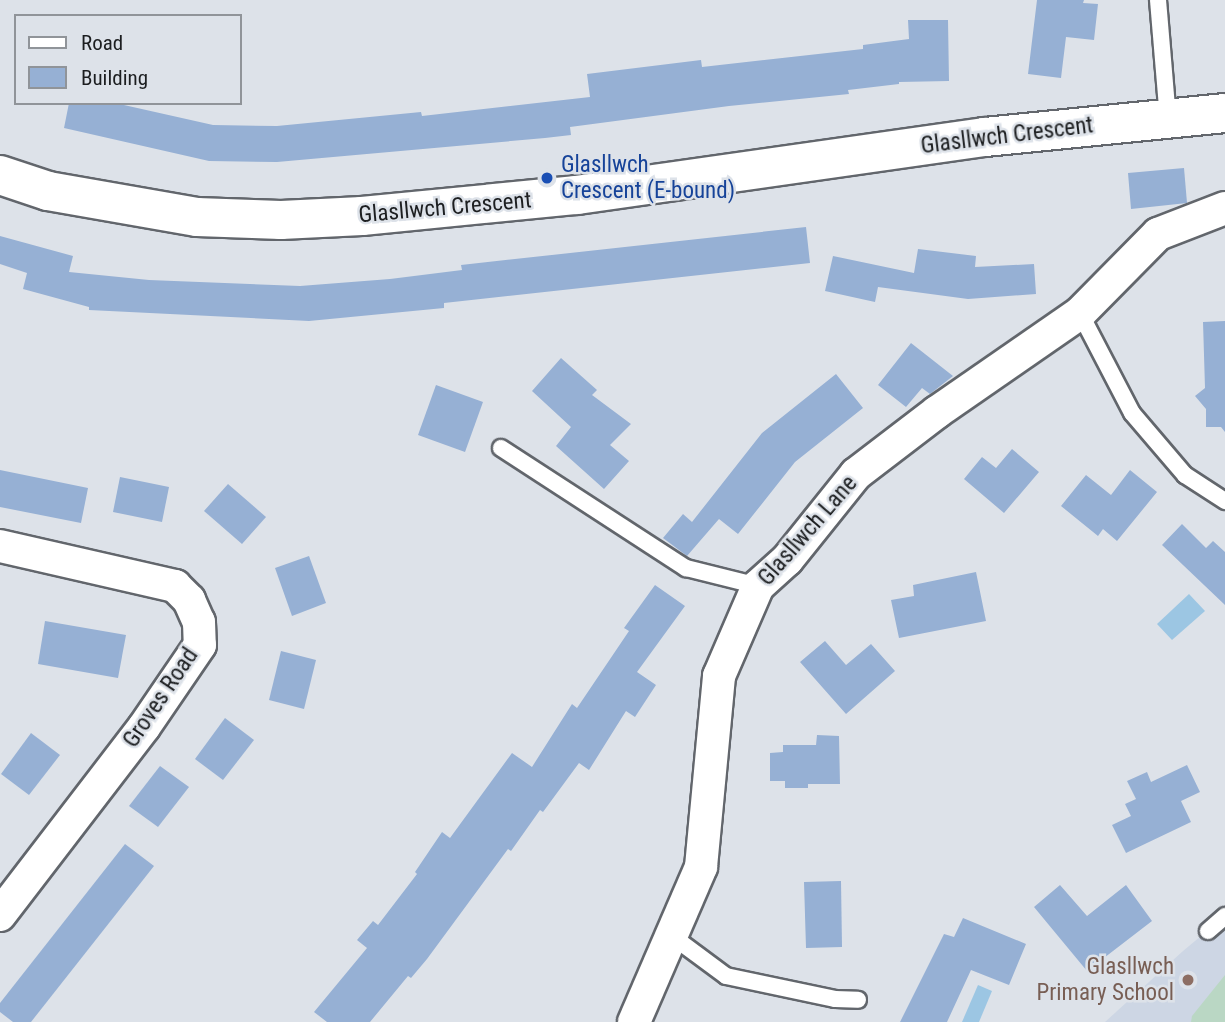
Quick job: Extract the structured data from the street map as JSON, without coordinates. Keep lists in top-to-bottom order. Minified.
{"streets":{"main road":["Glasllwch Crescent"],"street":["Glasllwch Lane","Groves Road"]},"places":["Glasllwch Crescent (E-bound)","Glasllwch Primary School"],"legend":["Road","Building"]}
